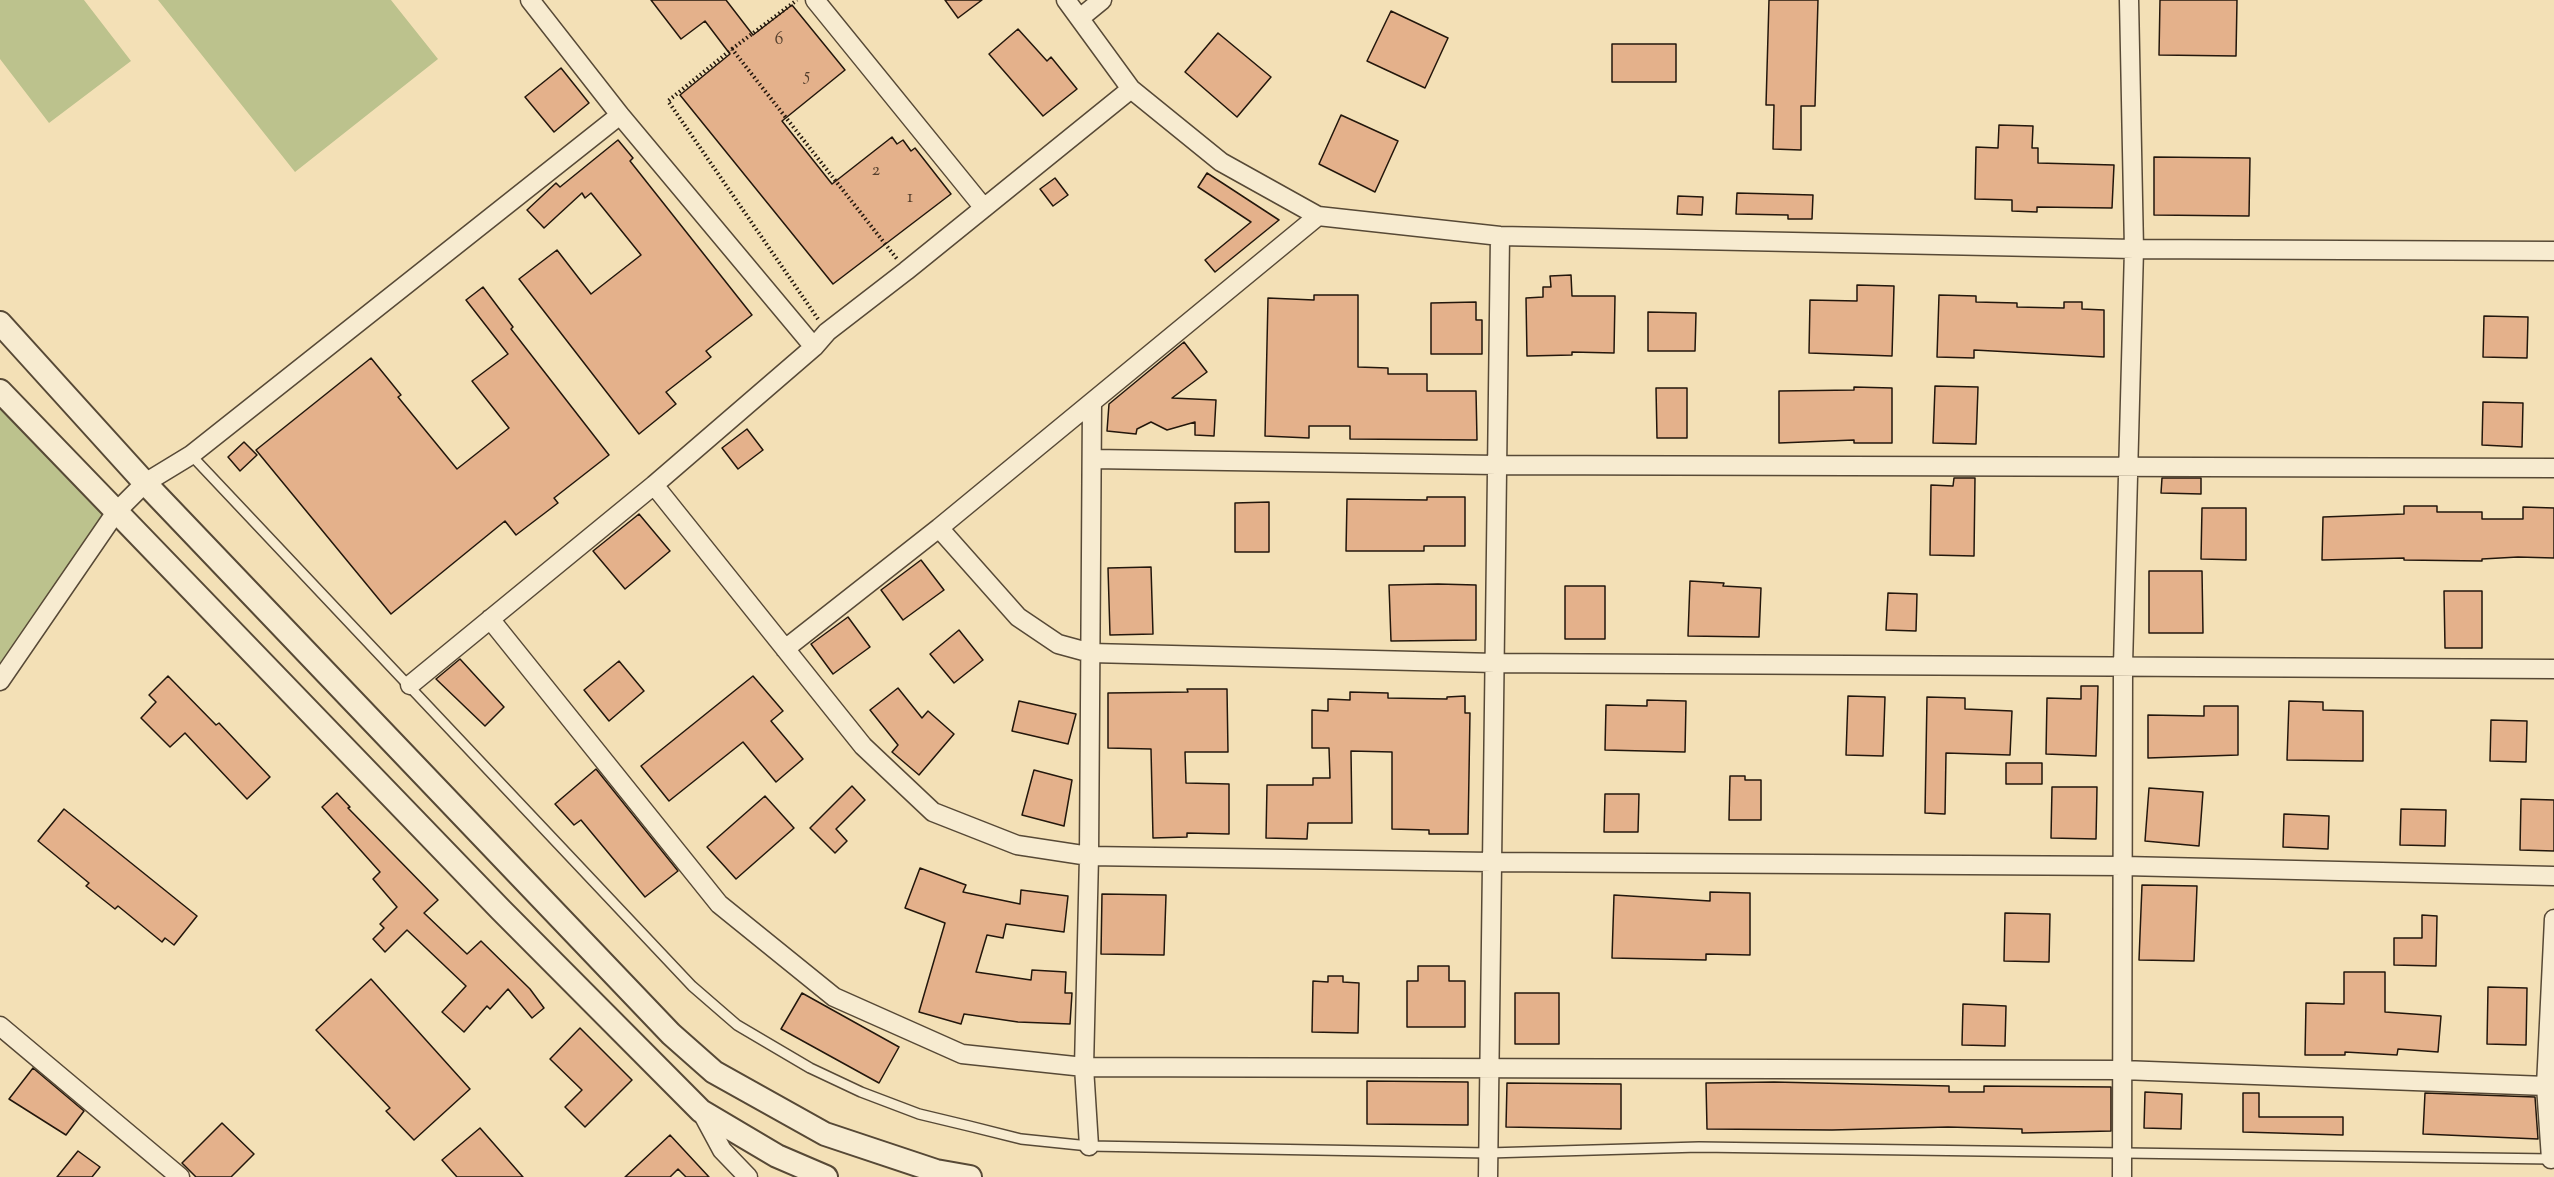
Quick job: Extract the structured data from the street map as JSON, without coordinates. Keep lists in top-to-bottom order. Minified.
{"house_numbers":["6","5","2","1"]}
